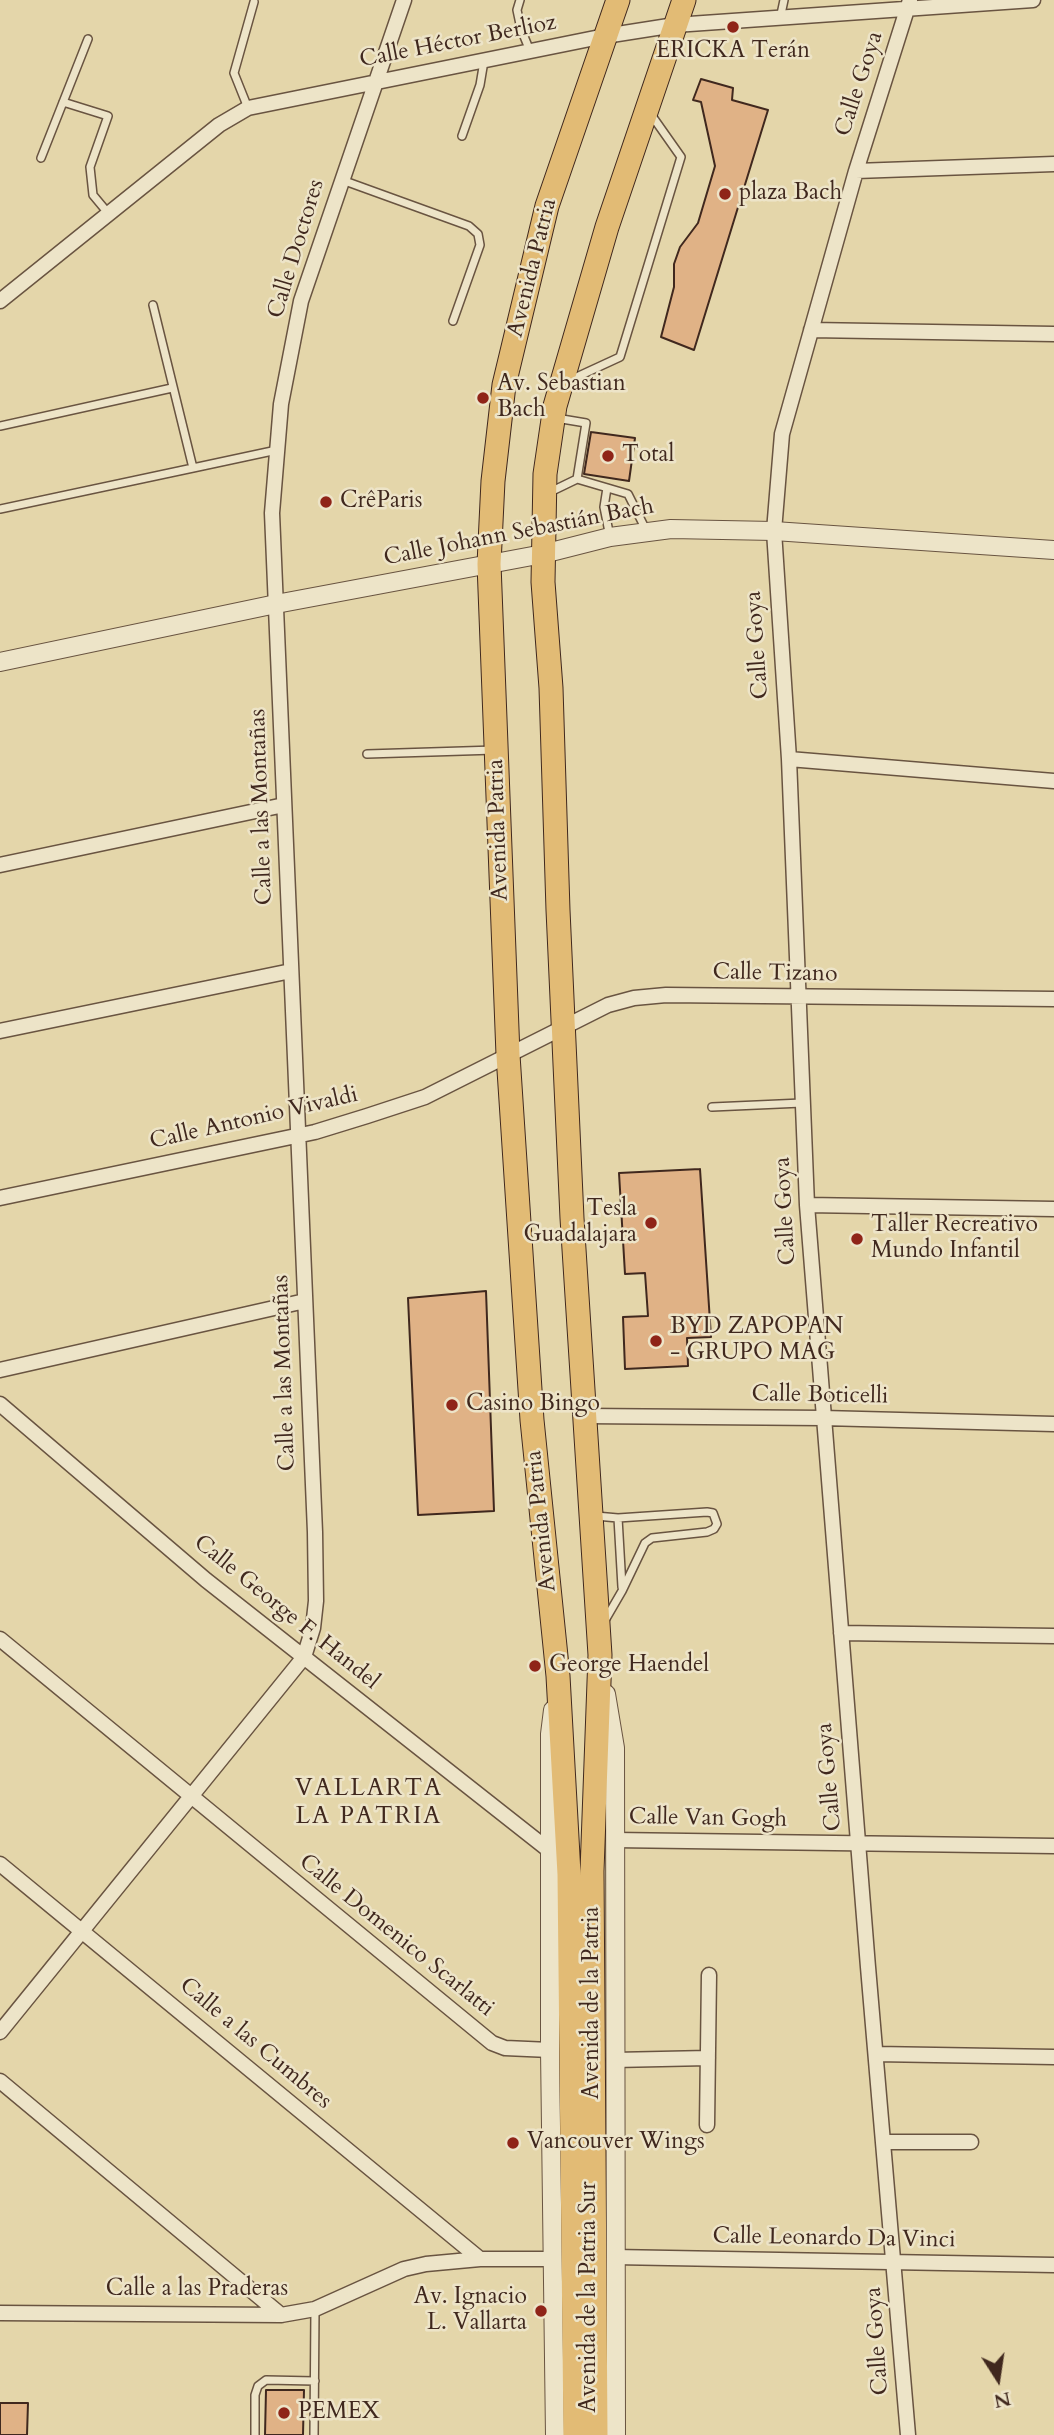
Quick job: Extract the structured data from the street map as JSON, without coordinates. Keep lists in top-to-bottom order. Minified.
{"streets":{"main road":["Avenida Patria","Avenida de la Patria"],"street":["Calle Héctor Berlioz","Calle Goya","Calle Doctores","Calle Johann Sebastián Bach","Calle a las Montañas","Calle Tizano","Calle Antonio Vivaldi","Calle Boticelli","Calle George F. Handel","Calle Van Gogh","Calle Domenico Scarlatti","Calle a las Cumbres","Calle Leonardo Da Vinci","Calle a las Praderas","Avenida de la Patria Sur"]},"crossings":[["Calle Héctor Berlioz","Calle Goya"],["Calle Héctor Berlioz","Calle Doctores"],["Calle Héctor Berlioz","Avenida Patria"],["Calle Goya","Calle Johann Sebastián Bach"],["Calle Goya","Calle Tizano"],["Calle Goya","Calle Boticelli"],["Calle Goya","Calle Van Gogh"],["Calle Goya","Calle Leonardo Da Vinci"],["Calle Doctores","Calle Johann Sebastián Bach"],["Calle Doctores","Calle a las Montañas"],["Avenida Patria","Calle Johann Sebastián Bach"],["Avenida Patria","Calle Tizano"],["Avenida Patria","Calle Antonio Vivaldi"],["Avenida Patria","Calle Boticelli"],["Avenida Patria","Avenida de la Patria"],["Avenida Patria","Avenida de la Patria Sur"],["Calle Johann Sebastián Bach","Calle a las Montañas"],["Calle a las Montañas","Calle Antonio Vivaldi"],["Calle a las Montañas","Calle George F. Handel"],["Calle a las Montañas","Calle Domenico Scarlatti"],["Calle a las Montañas","Calle a las Cumbres"],["Calle Tizano","Calle Antonio Vivaldi"],["Calle George F. Handel","Avenida de la Patria Sur"],["Calle Van Gogh","Avenida de la Patria Sur"],["Calle Domenico Scarlatti","Avenida de la Patria Sur"],["Avenida de la Patria","Avenida de la Patria Sur"],["Calle a las Cumbres","Calle a las Praderas"],["Calle Leonardo Da Vinci","Avenida de la Patria Sur"],["Calle a las Praderas","Avenida de la Patria Sur"]],"districts":["VALLARTA LA PATRIA"],"places":["ERICKA Terán","plaza Bach","Av. Sebastian Bach","Total","CrêParis","Tesla Guadalajara","Taller Recreativo Mundo Infantil","BYD ZAPOPAN - GRUPO MAG","Casino Bingo","George Haendel","Vancouver Wings","Av. Ignacio L. Vallarta","PEMEX"],"north":"bottom"}
